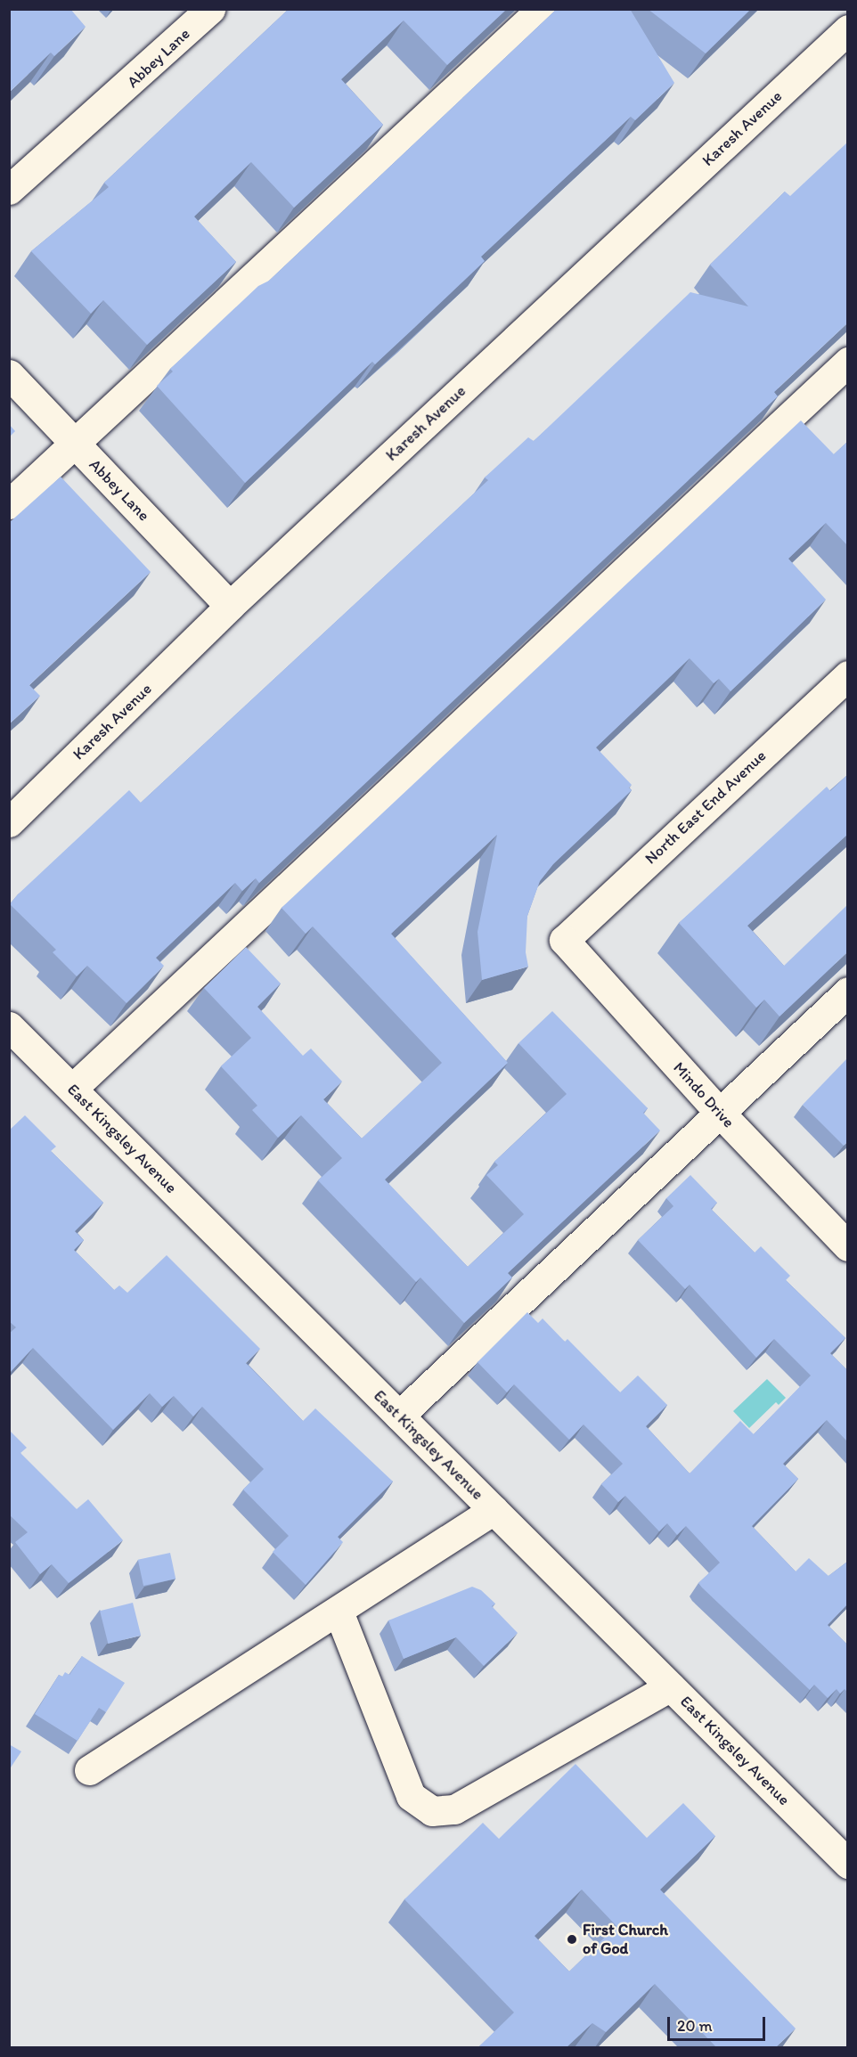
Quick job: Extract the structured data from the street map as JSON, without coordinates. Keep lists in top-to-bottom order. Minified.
{"streets":{"street":["Abbey Lane","Karesh Avenue","North East End Avenue","Mindo Drive","East Kingsley Avenue"]},"crossings":[["Abbey Lane","Karesh Avenue"],["North East End Avenue","Mindo Drive"]],"places":["First Church of God"],"scale_bar":"20 m"}
